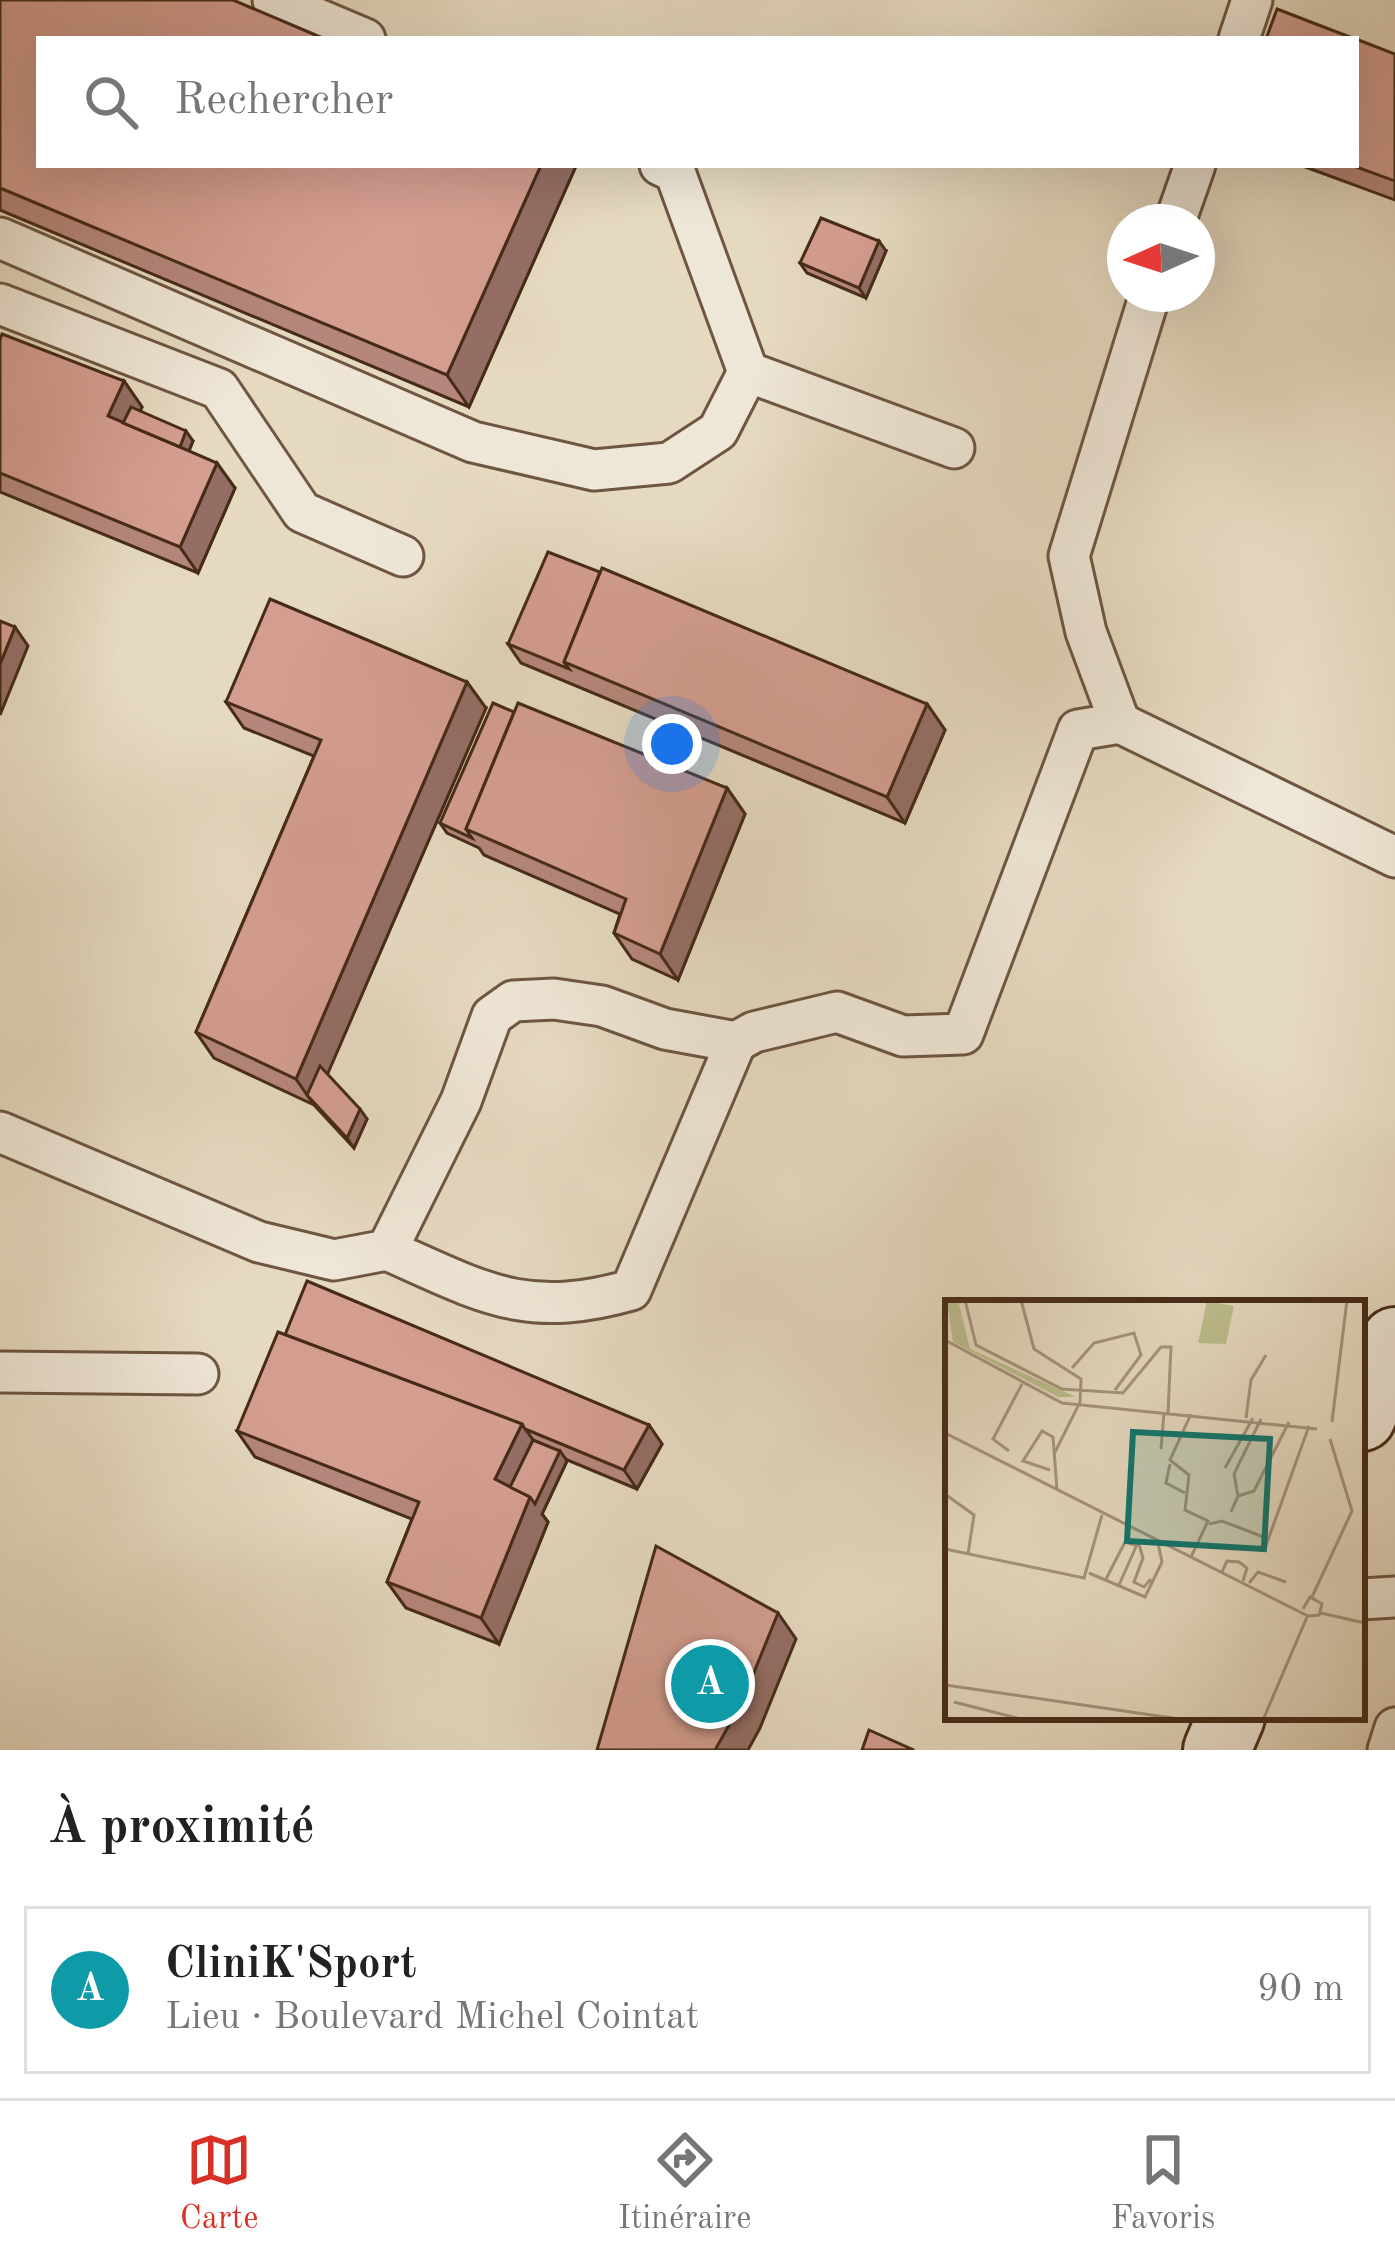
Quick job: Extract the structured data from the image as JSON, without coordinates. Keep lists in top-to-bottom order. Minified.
{"north":"left","page":{"search":"Rechercher","pins":"A","heading":"À proximité","list":[{"mark":"A","name":"CliniK'Sport","note":"Lieu · Boulevard Michel Cointat","value":"90 m"}],"nav":["Carte","Itinéraire","Favoris"]}}
